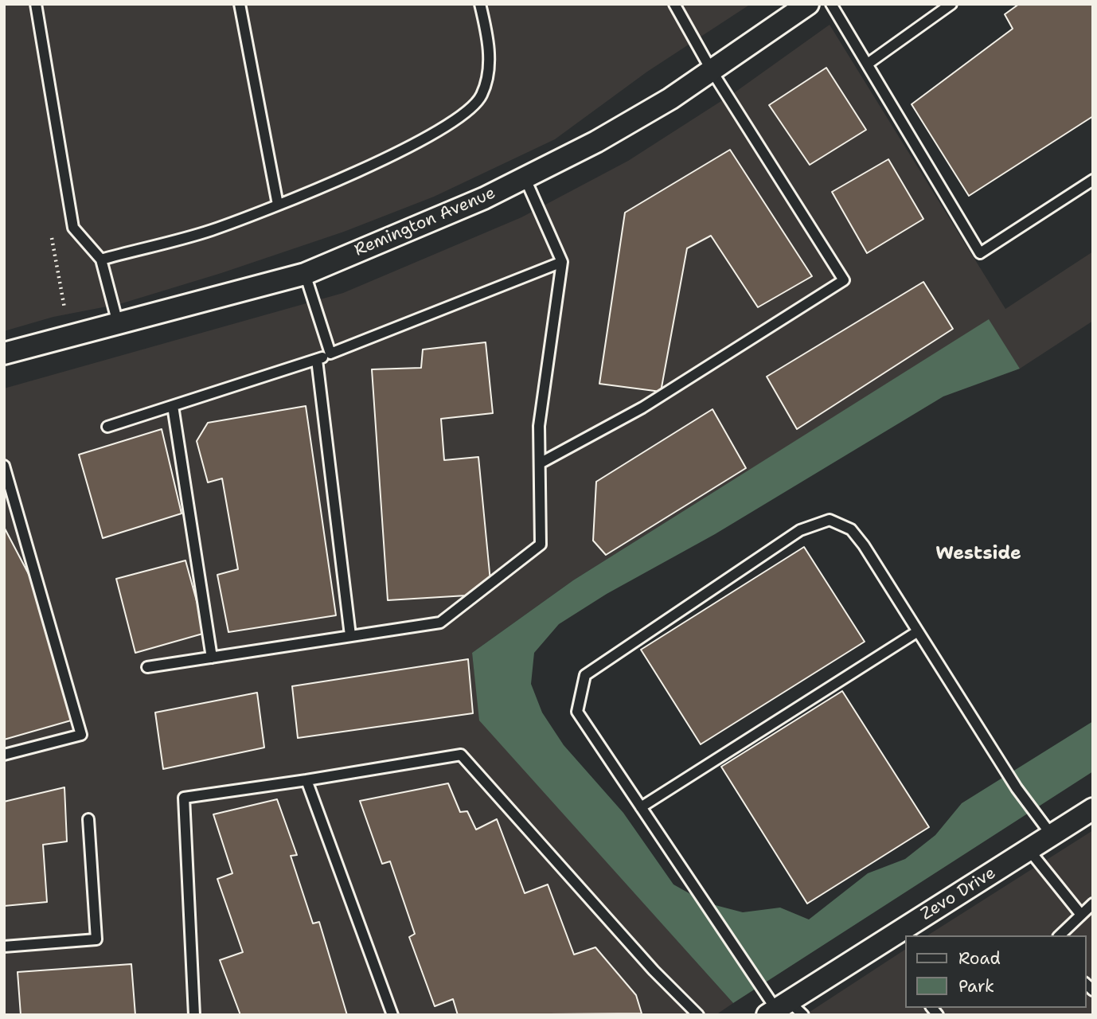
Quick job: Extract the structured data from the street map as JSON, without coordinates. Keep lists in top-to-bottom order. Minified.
{"streets":{"street":["Remington Avenue","Zevo Drive"]},"districts":["Westside"],"legend":["Road","Park"]}
